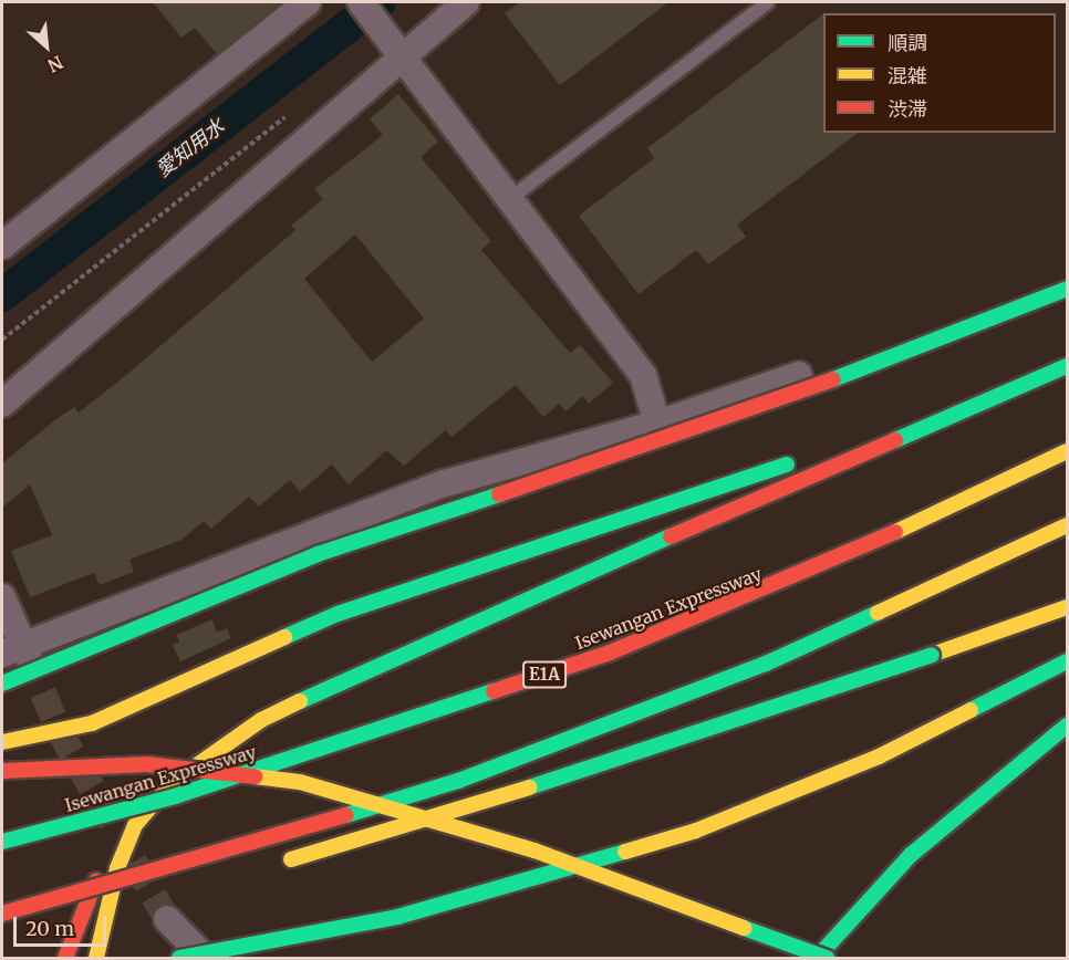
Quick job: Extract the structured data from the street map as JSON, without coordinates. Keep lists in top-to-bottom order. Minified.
{"streets":{"highway":["Isewangan Expressway","E1A"]},"water":["愛知用水"],"legend":["順調","混雑","渋滞"],"scale_bar":"20 m","north":"bottom right"}
